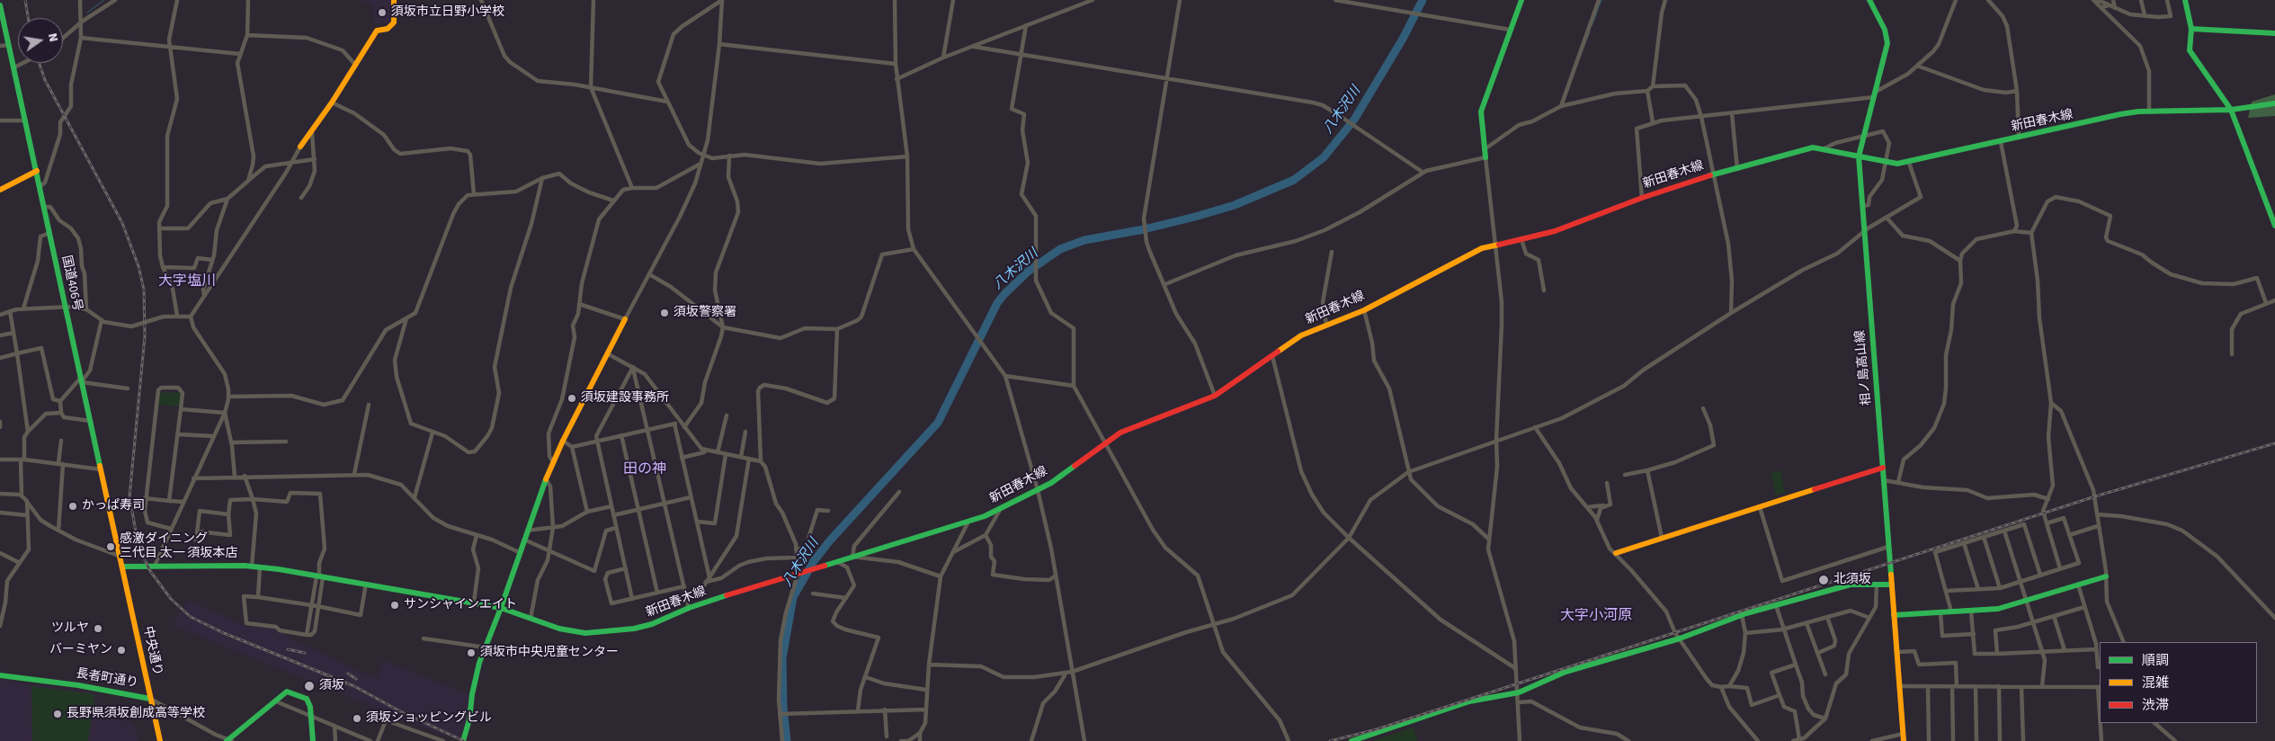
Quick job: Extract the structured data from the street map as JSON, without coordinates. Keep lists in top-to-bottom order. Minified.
{"streets":{"main road":["新田春木線","国道406号","相ノ島高山線","中央通り","長者町通り"]},"crossings":[["新田春木線","国道406号"],["新田春木線","相ノ島高山線"],["新田春木線","中央通り"],["国道406号","中央通り"],["中央通り","長者町通り"]],"districts":["大字塩川","田の神","大字小河原"],"water":["八木沢川"],"places":["須坂市立日野小学校","須坂警察署","須坂建設事務所","かっぱ寿司","感激ダイニング 三代目 太一 須坂本店","北須坂","サンシャインエイト","ツルヤ","バーミヤン","須坂市中央児童センター","須坂","長野県須坂創成高等学校","須坂ショッピングビル"],"legend":["順調","混雑","渋滞"],"north":"right"}
